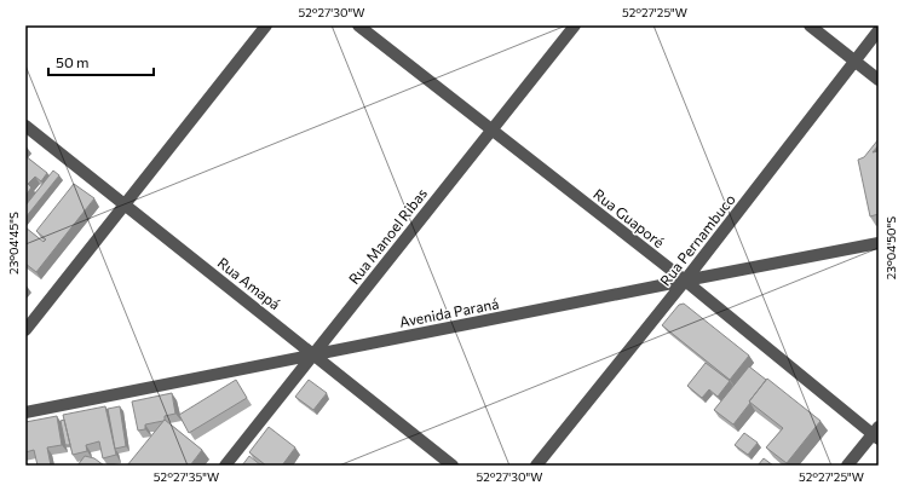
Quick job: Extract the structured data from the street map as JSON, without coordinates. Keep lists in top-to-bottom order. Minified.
{"streets":{"street":["Rua Guaporé","Rua Manoel Ribas","Rua Pernambuco","Rua Amapá","Avenida Paraná"]},"crossings":[["Rua Guaporé","Rua Manoel Ribas"],["Rua Guaporé","Rua Pernambuco"],["Rua Guaporé","Avenida Paraná"],["Rua Manoel Ribas","Rua Amapá"],["Rua Manoel Ribas","Avenida Paraná"],["Rua Pernambuco","Avenida Paraná"],["Rua Amapá","Avenida Paraná"]],"scale_bar":"50 m","coordinates":["52°27'30\"W","52°27'25\"W","23°04'45\"S","23°04'50\"S","52°27'35\"W"]}
